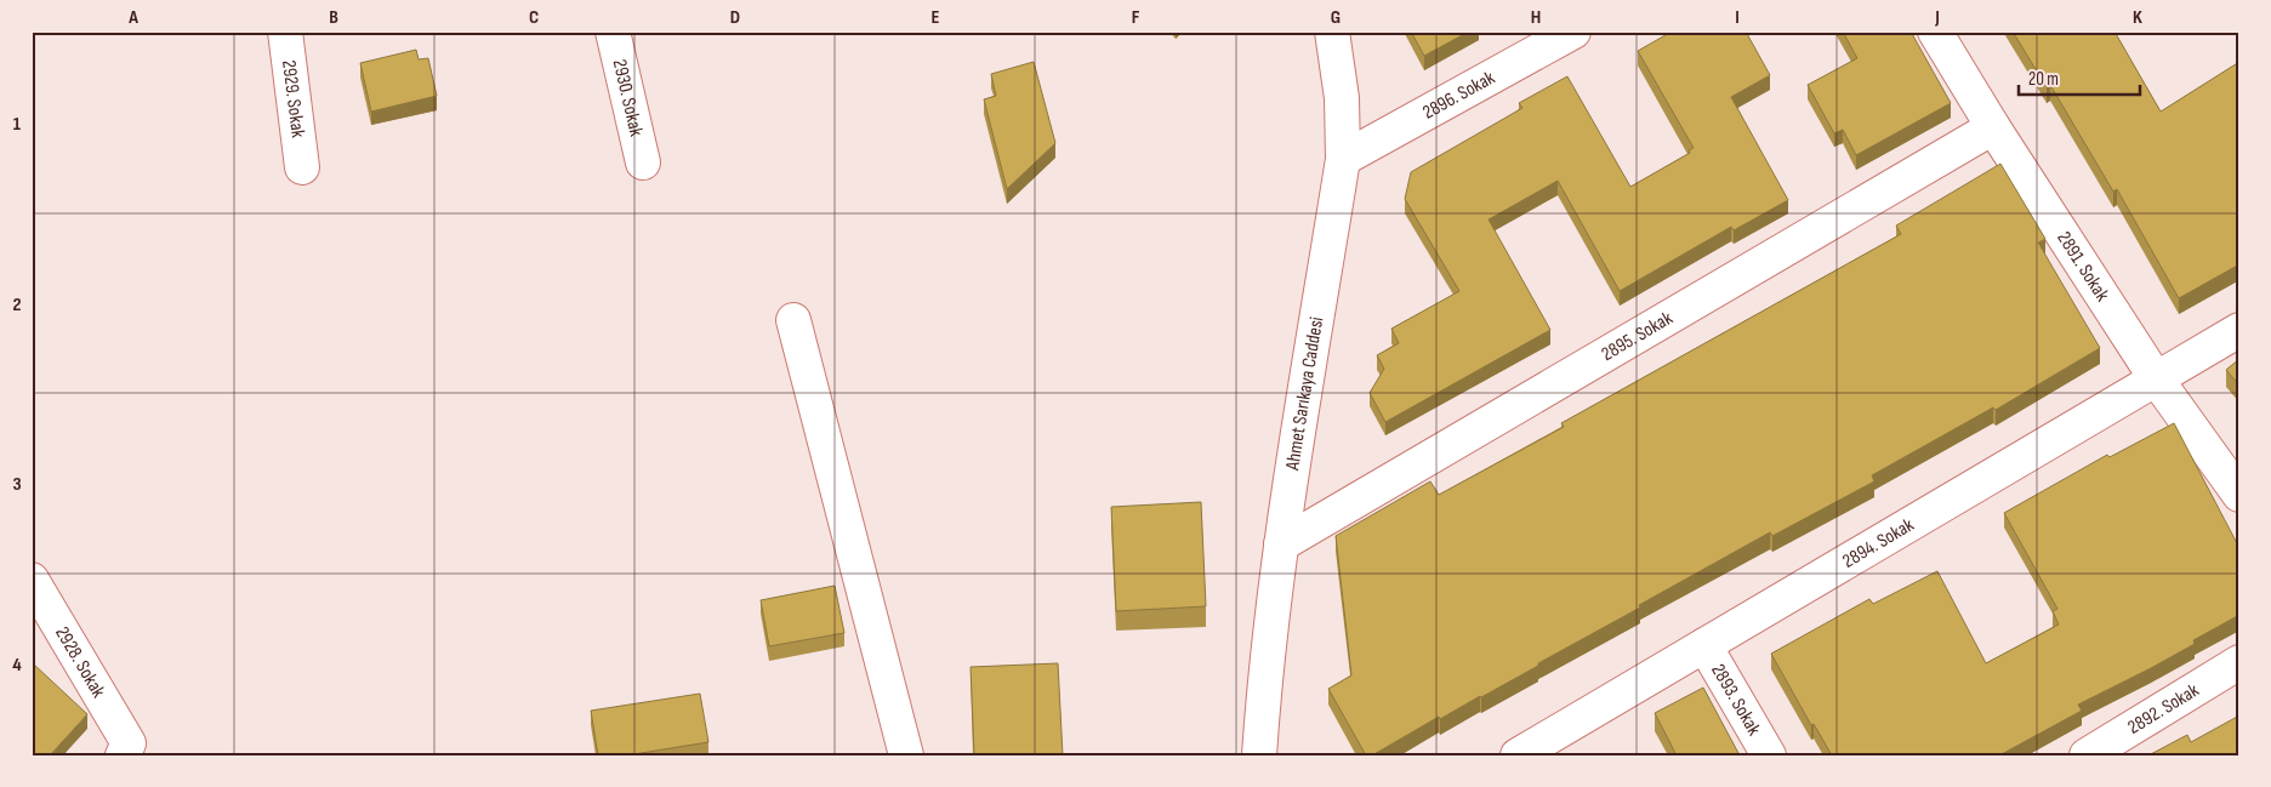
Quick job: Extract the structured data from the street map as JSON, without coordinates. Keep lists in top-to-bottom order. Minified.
{"streets":{"street":["2896. Sokak","2930. Sokak","2929. Sokak","2891. Sokak","2895. Sokak","Ahmet Sarıkaya Caddesi","2894. Sokak","2928. Sokak","2893. Sokak","2892. Sokak"]},"crossings":[["2896. Sokak","Ahmet Sarıkaya Caddesi"],["2891. Sokak","2895. Sokak"],["2891. Sokak","2894. Sokak"],["2895. Sokak","Ahmet Sarıkaya Caddesi"],["2894. Sokak","2893. Sokak"]],"scale_bar":"20 m","grid":{"columns":["A","B","C","D","E","F","G","H","I","J","K"],"rows":["1","2","3","4"]}}
